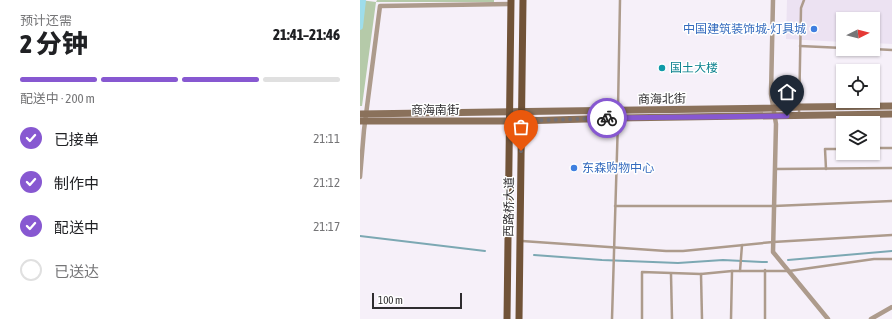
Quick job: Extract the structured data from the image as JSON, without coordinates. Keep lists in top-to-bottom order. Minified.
{"streets":{"main road":["商海北街","商海南街","西路桥大道"]},"crossings":[["商海北街","商海南街"],["商海北街","西路桥大道"],["商海南街","西路桥大道"]],"places":["中国建筑装饰城-灯具城","国土大楼","东森购物中心"],"scale_bar":"100 m","north":"right","page":{"heading":["2 分钟","预计还需","21:41–21:46"],"bar":"配送中 · 200 m","list":[["已接单","21:11"],["制作中","21:12"],["配送中","21:17"],"已送达"],"scale":"100 m"}}
